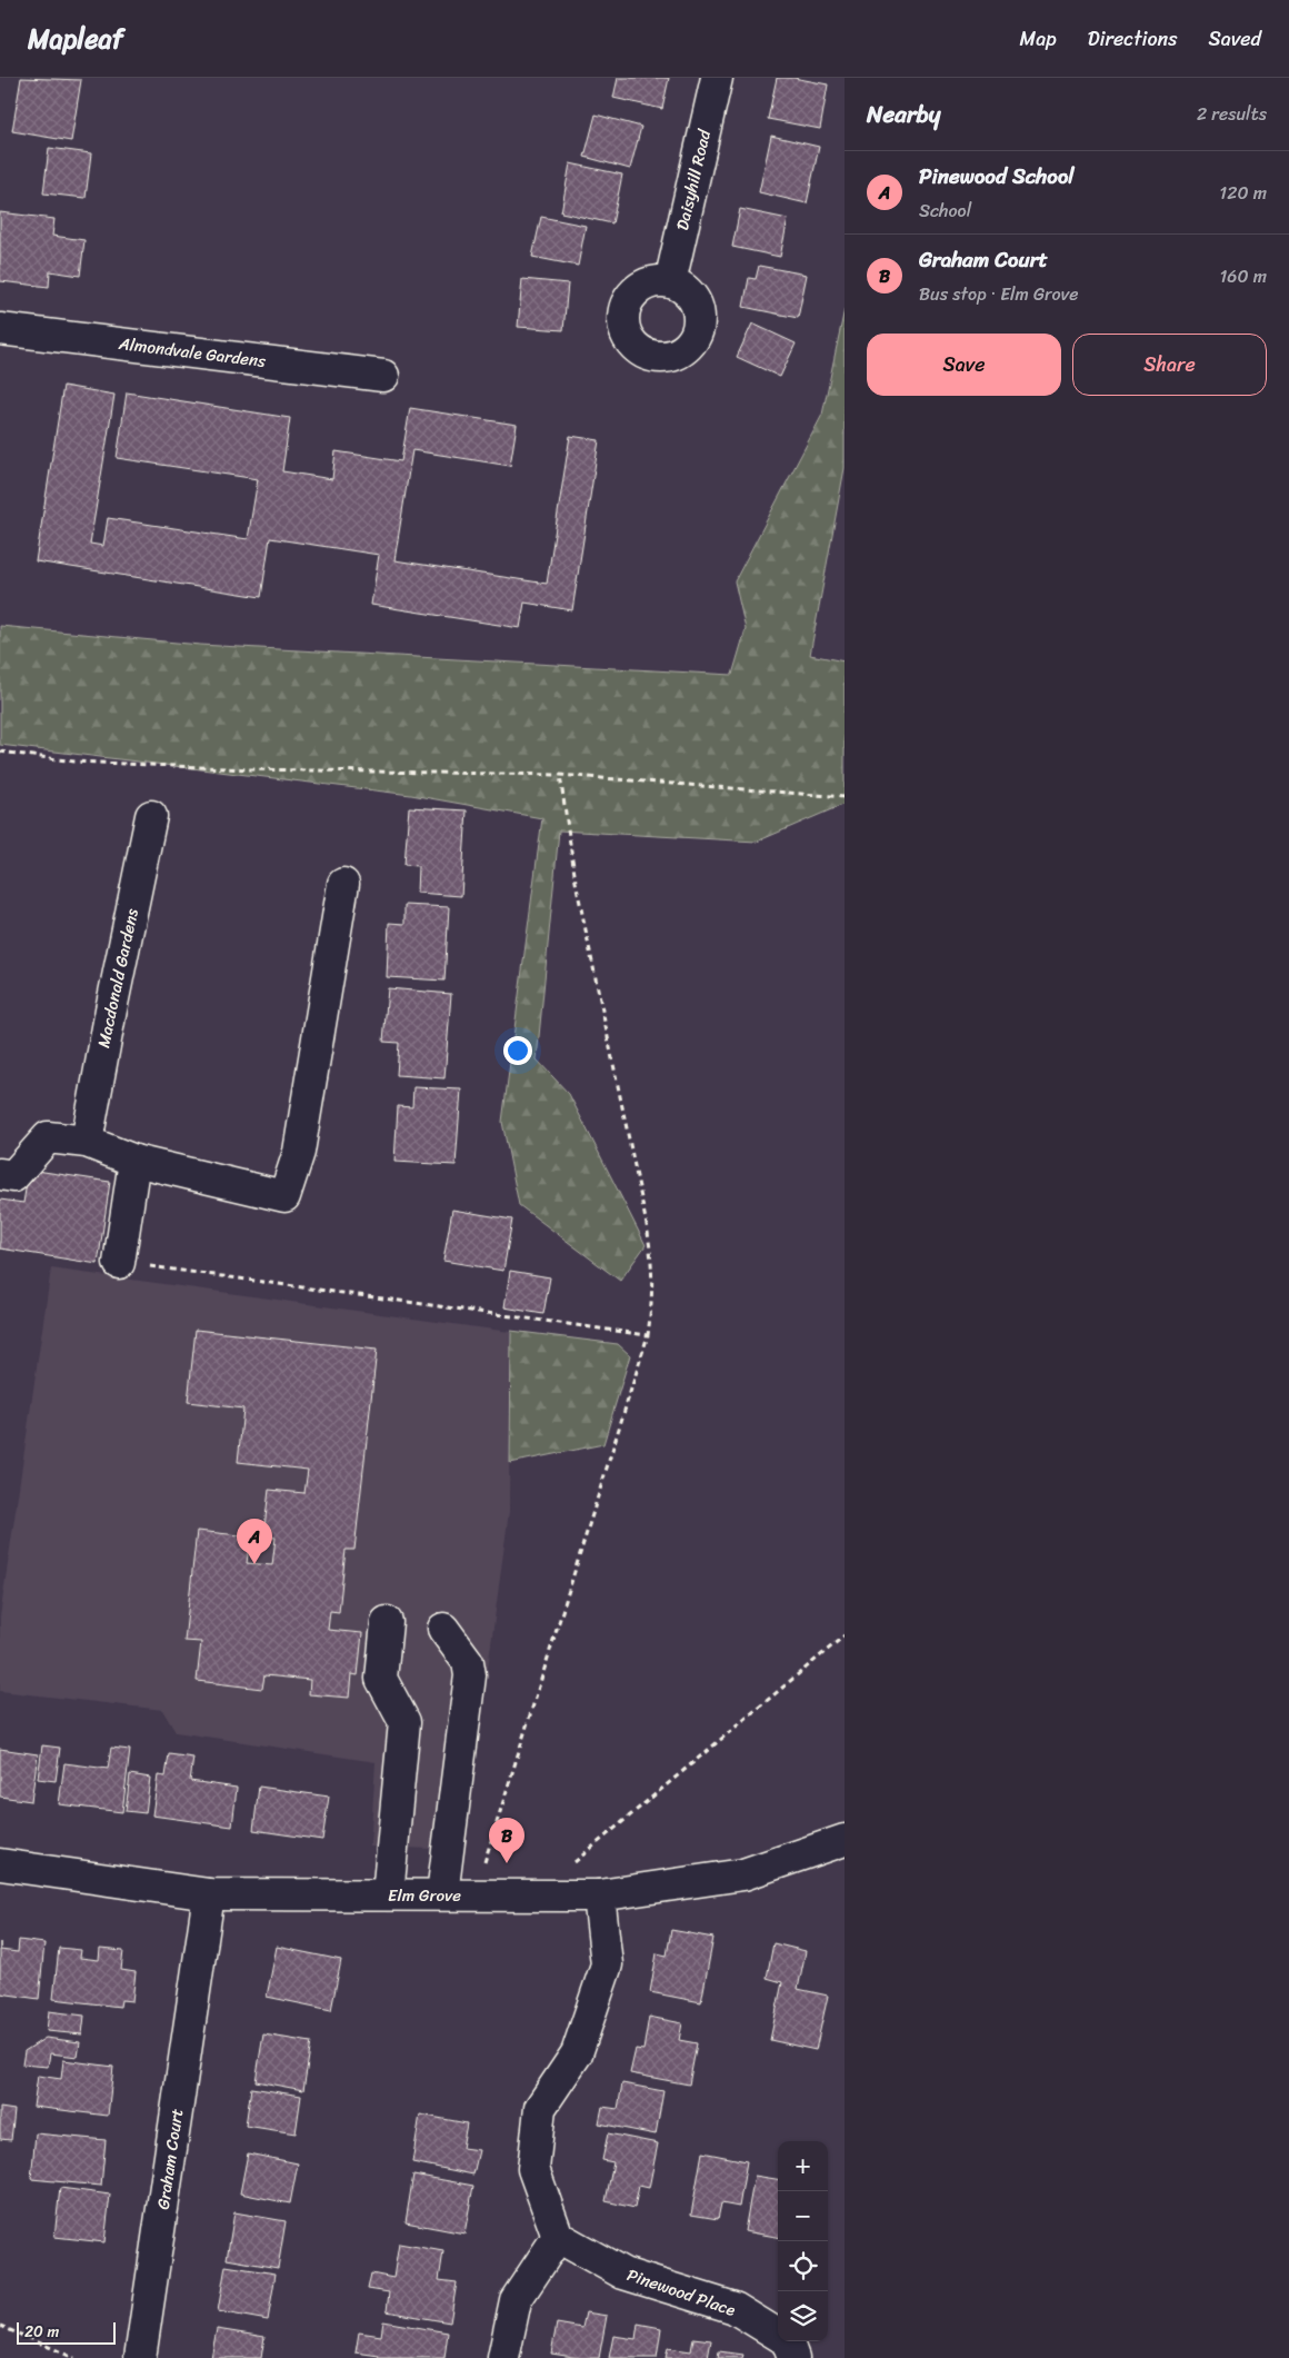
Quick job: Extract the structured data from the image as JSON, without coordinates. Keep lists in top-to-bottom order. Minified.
{"streets":{"street":["Daisyhill Road","Almondvale Gardens","Macdonald Gardens","Elm Grove","Graham Court","Pinewood Place"]},"crossings":[["Elm Grove","Graham Court"]],"scale_bar":"20 m","page":{"header":"Mapleaf","nav":["Map","Directions","Saved"],"heading":["Nearby","2 results"],"list":[{"mark":"A","name":"Pinewood School","note":"School","value":"120 m"},{"mark":"B","name":"Graham Court","note":"Bus stop · Elm Grove","value":"160 m"}],"buttons":["Save","Share"],"pins":["A","B"],"map_buttons":["+","−"],"scale":"20 m"}}
